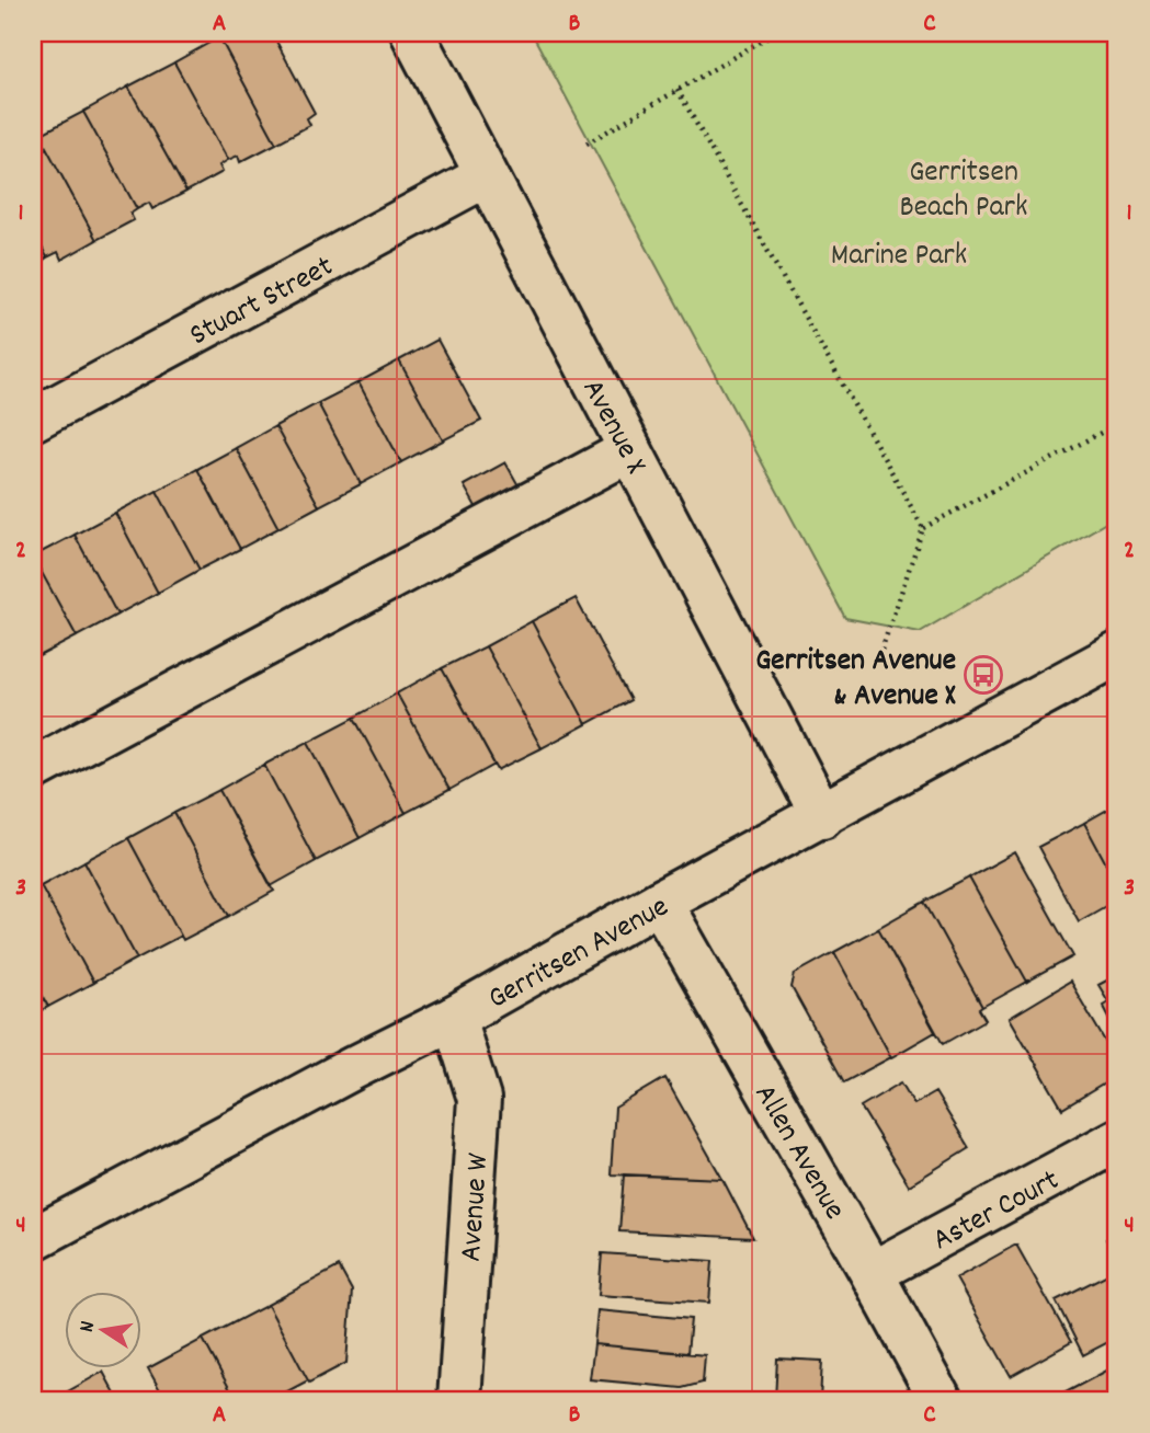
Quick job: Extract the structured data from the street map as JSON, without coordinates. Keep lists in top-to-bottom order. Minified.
{"streets":{"street":["Stuart Street","Avenue X","Gerritsen Avenue","Allen Avenue","Avenue W","Aster Court"]},"crossings":[["Stuart Street","Avenue X"],["Avenue X","Gerritsen Avenue"],["Gerritsen Avenue","Allen Avenue"],["Gerritsen Avenue","Avenue W"],["Allen Avenue","Aster Court"]],"parks":["Gerritsen Beach Park","Marine Park"],"places":{"bus stop":["Gerritsen Avenue & Avenue X"]},"north":"left","grid":{"columns":["A","B","C"],"rows":["1","2","3","4"]}}
